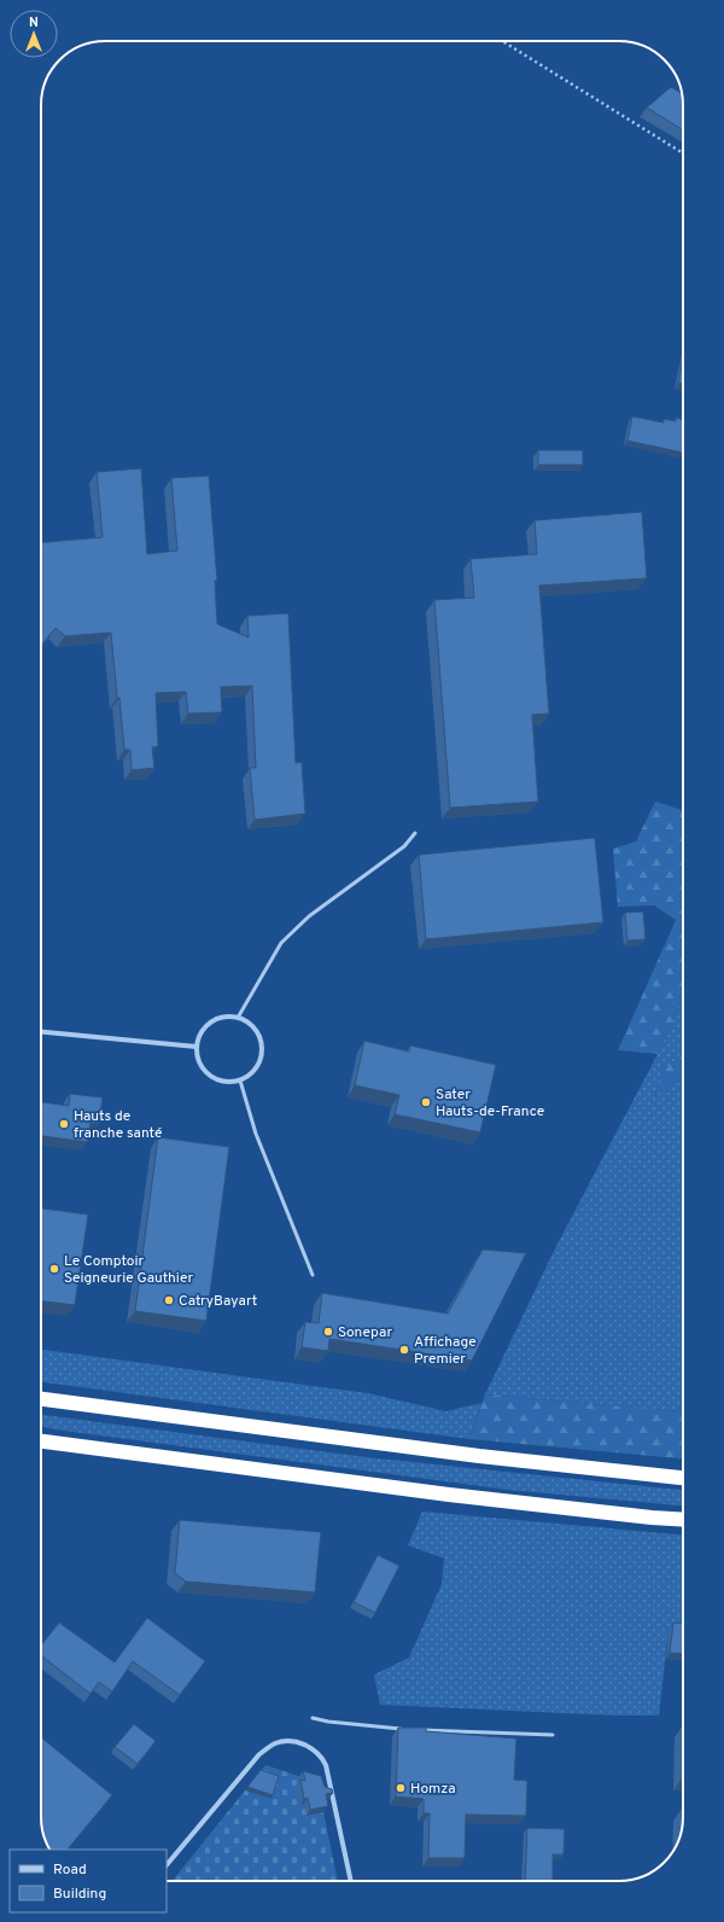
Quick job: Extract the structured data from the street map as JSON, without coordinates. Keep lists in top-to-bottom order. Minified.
{"places":["Sater Hauts-de-France","Hauts de franche santé","Le Comptoir Seigneurie Gauthier","CatryBayart","Sonepar","Affichage Premier","Homza"],"legend":["Road","Building"],"north":"top"}
